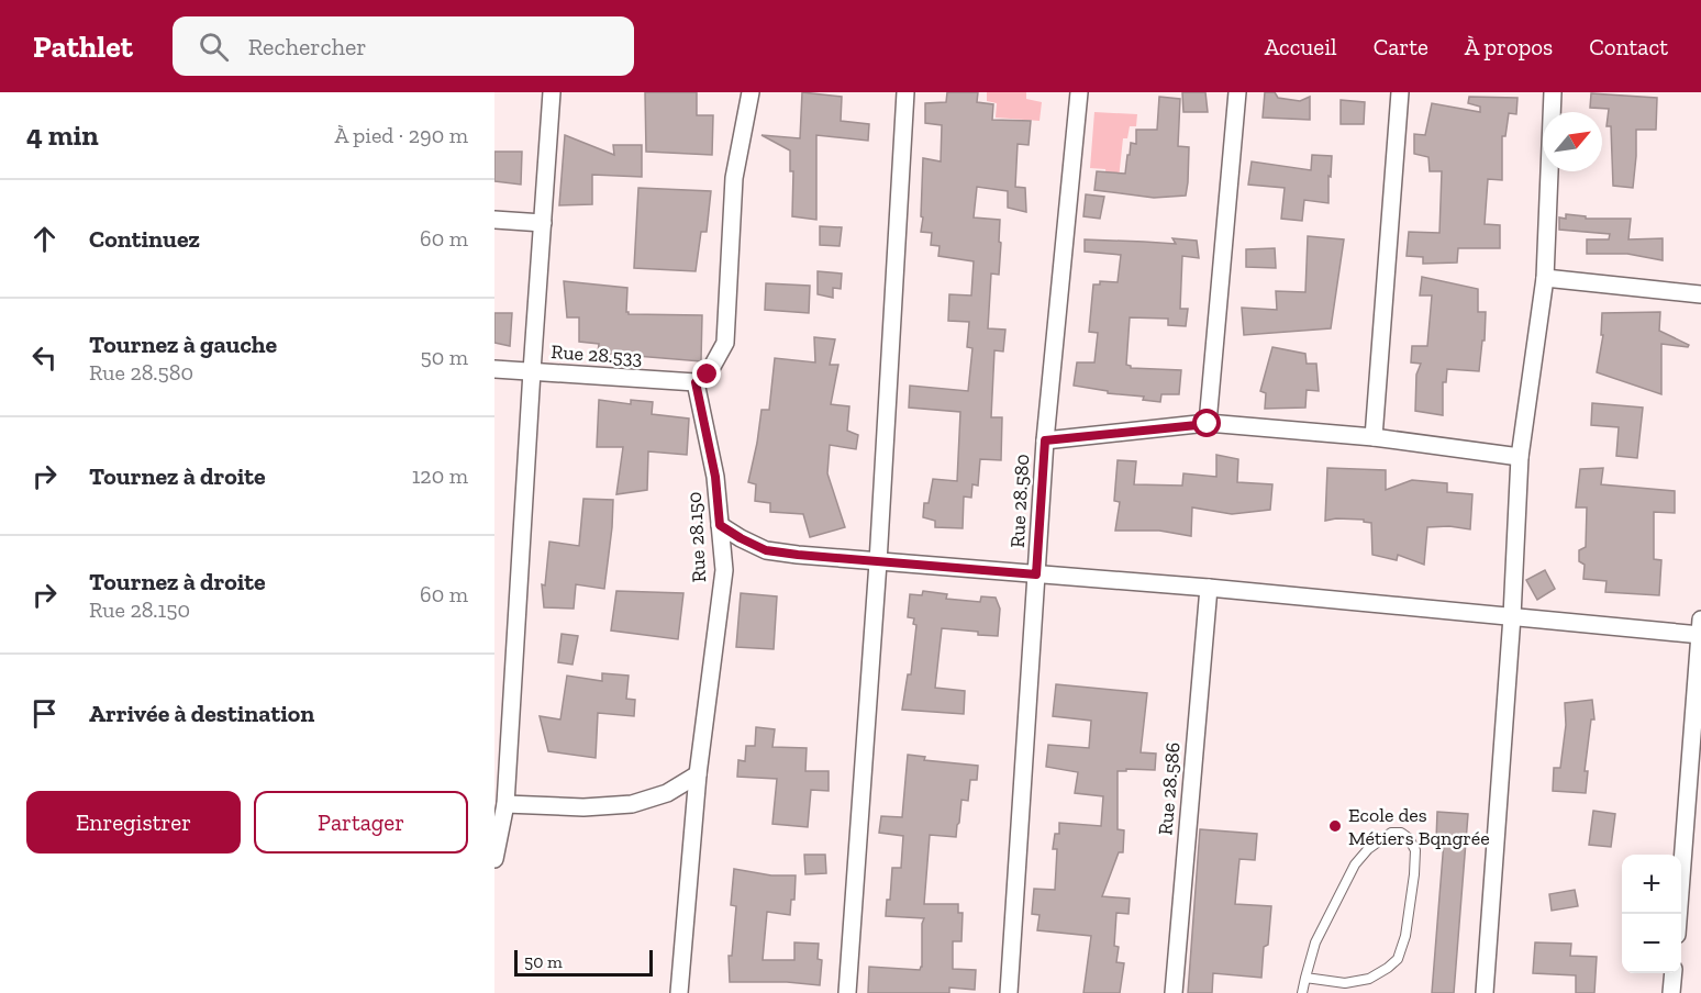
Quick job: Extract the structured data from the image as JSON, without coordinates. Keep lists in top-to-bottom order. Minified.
{"streets":{"street":["Rue 28.533","Rue 28.580","Rue 28.150","Rue 28.586"]},"crossings":[["Rue 28.533","Rue 28.150"]],"places":["Ecole des Métiers Bqngrée"],"scale_bar":"50 m","north":"top right","page":{"header":"Pathlet","search":"Rechercher","nav":["Accueil","Carte","À propos","Contact"],"heading":["4 min","À pied · 290 m"],"list":[["Continuez","60 m"],["Tournez à gauche","Rue 28.580","50 m"],["Tournez à droite","120 m"],["Tournez à droite","Rue 28.150","60 m"],"Arrivée à destination"],"buttons":["Enregistrer","Partager"],"map_buttons":["+","−"],"scale":"50 m"}}
